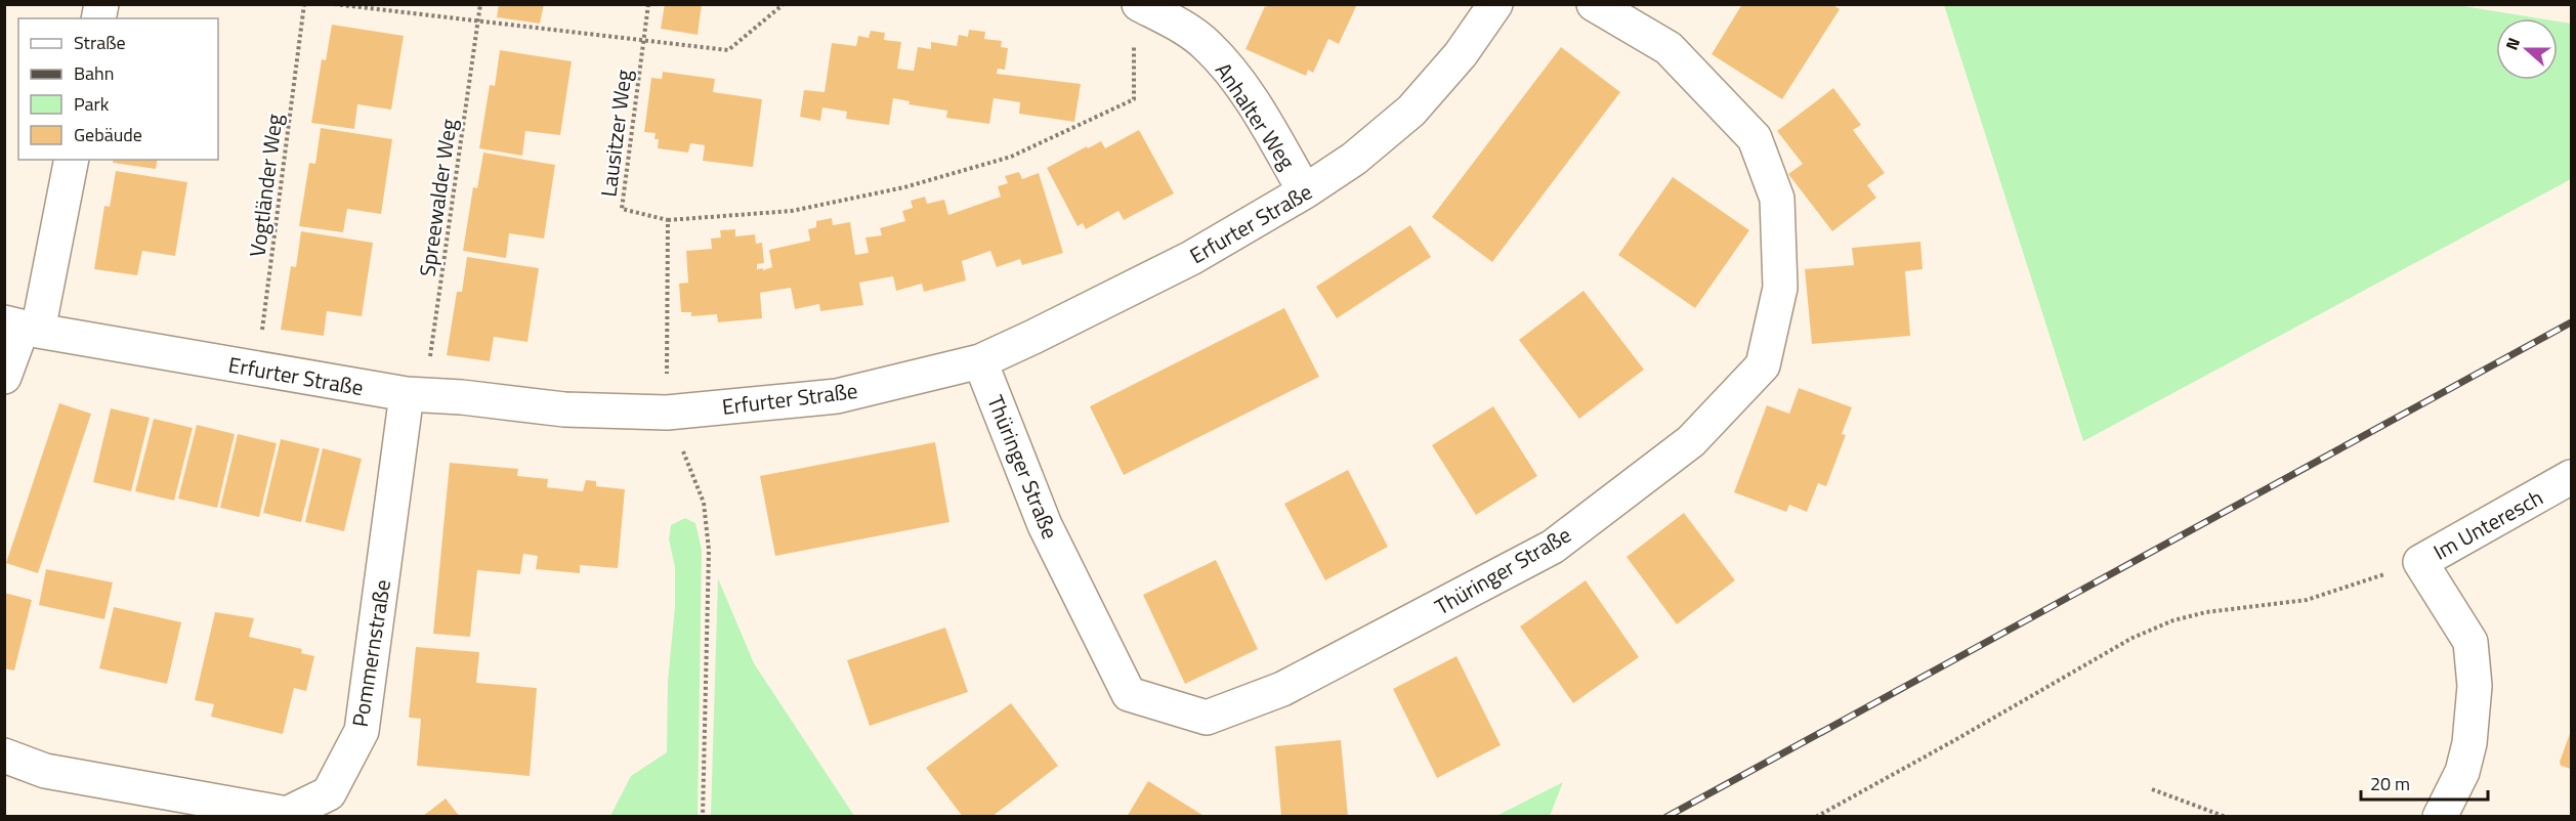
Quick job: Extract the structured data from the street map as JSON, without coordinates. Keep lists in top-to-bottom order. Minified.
{"streets":{"street":["Anhalter Weg","Erfurter Straße","Thüringer Straße","Im Unteresch","Pommernstraße"],"path":["Lausitzer Weg","Vogtländer Weg","Spreewalder Weg"]},"crossings":[["Anhalter Weg","Erfurter Straße"],["Vogtländer Weg","Erfurter Straße"],["Spreewalder Weg","Erfurter Straße"],["Spreewalder Weg","Pommernstraße"],["Erfurter Straße","Thüringer Straße"],["Erfurter Straße","Pommernstraße"]],"legend":["Straße","Bahn","Park","Gebäude"],"scale_bar":"20 m","north":"left"}
